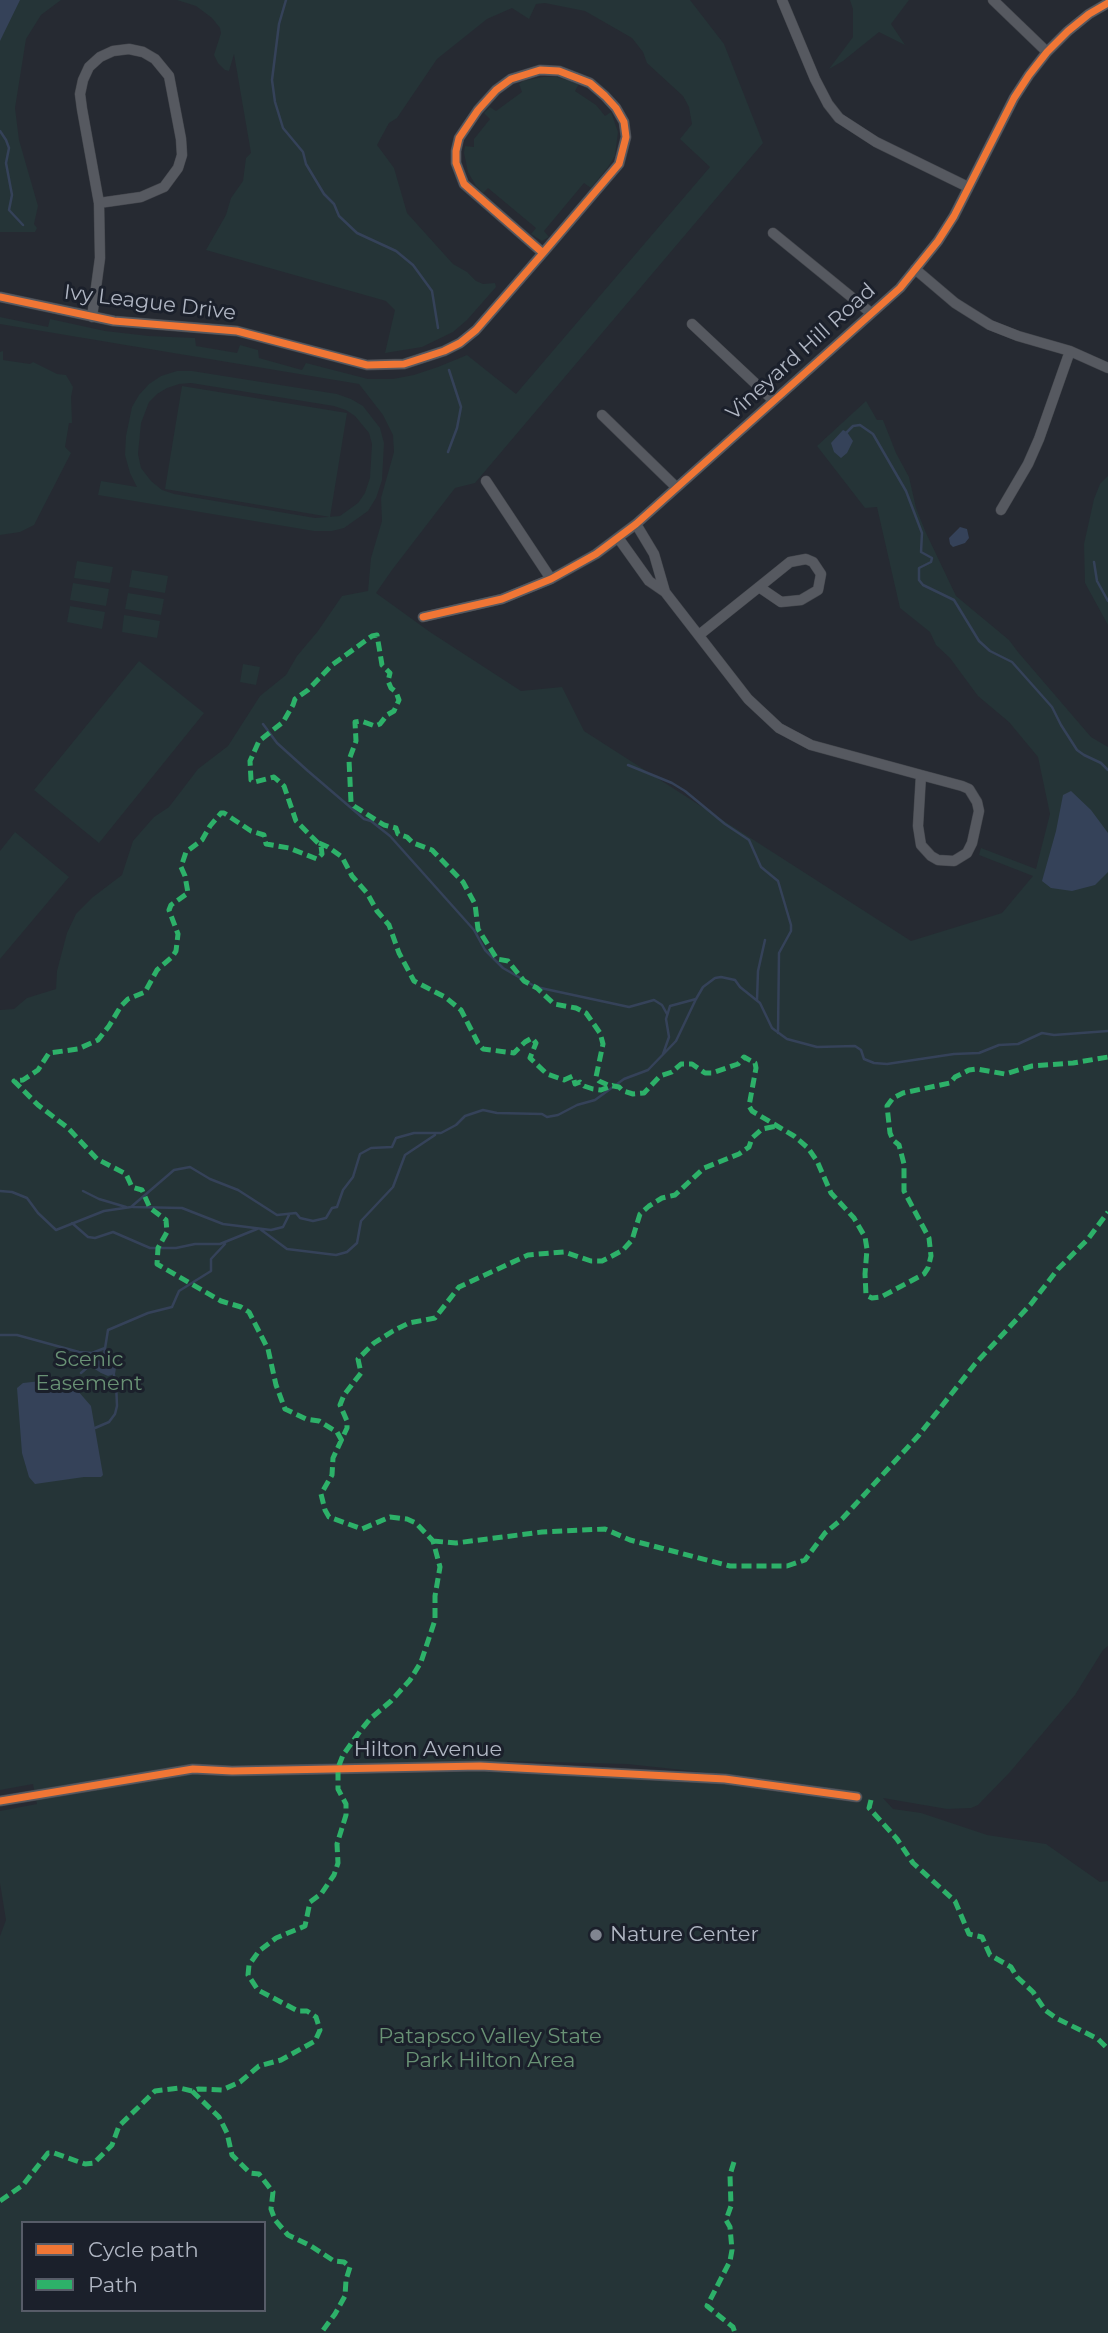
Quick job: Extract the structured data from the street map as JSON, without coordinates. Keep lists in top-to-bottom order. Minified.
{"streets":{"street":["Ivy League Drive","Vineyard Hill Road","Hilton Avenue"]},"parks":["Scenic Easement","Patapsco Valley State Park Hilton Area"],"places":["Nature Center"],"legend":["Cycle path","Path"]}
